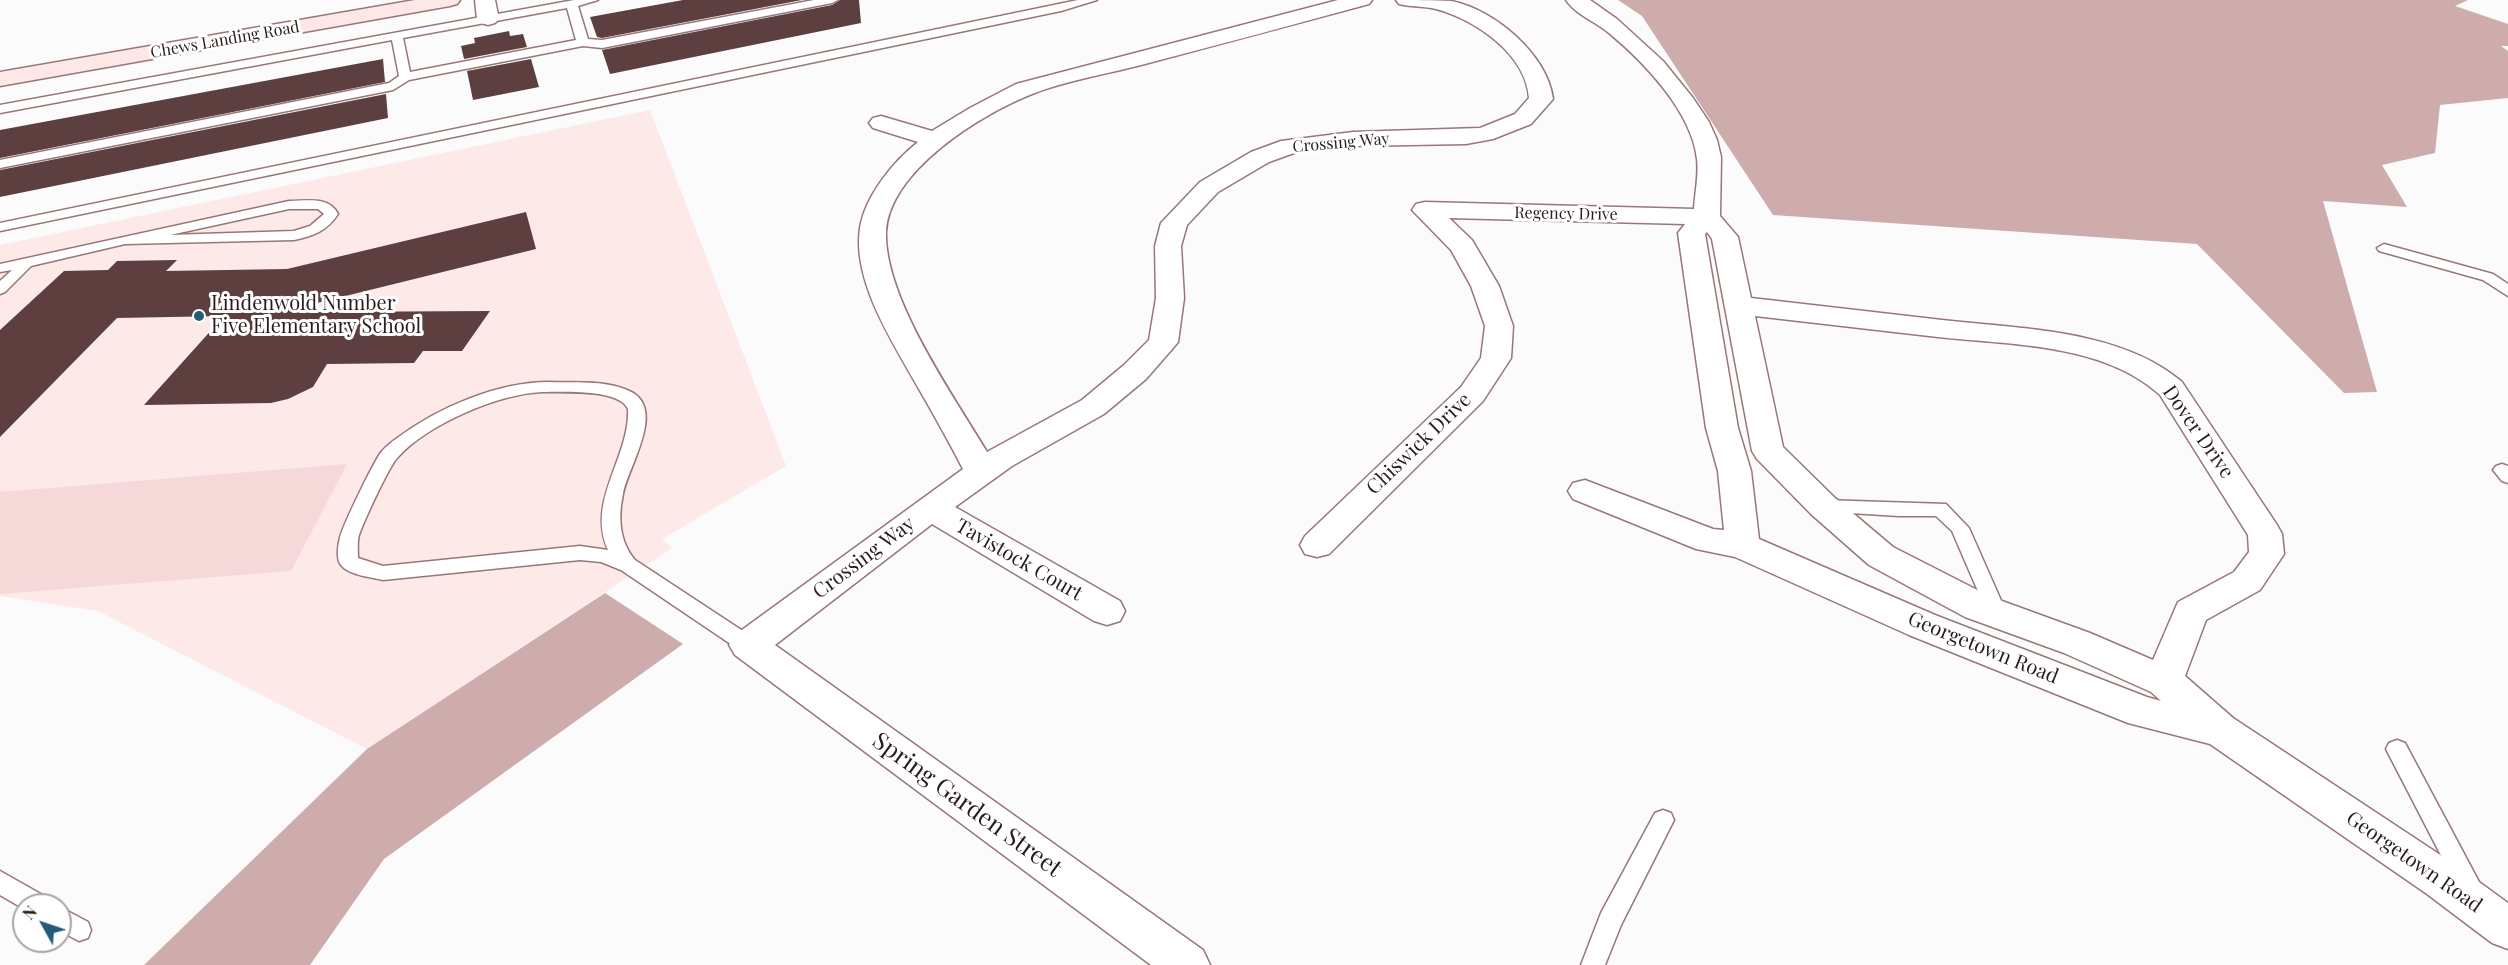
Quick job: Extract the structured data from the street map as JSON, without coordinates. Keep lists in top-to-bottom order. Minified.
{"streets":{"street":["Chews Landing Road","Crossing Way","Regency Drive","Dover Drive","Chiswick Drive","Tavistock Court","Georgetown Road","Spring Garden Street"]},"crossings":[["Crossing Way","Tavistock Court"],["Crossing Way","Spring Garden Street"],["Regency Drive","Chiswick Drive"],["Dover Drive","Georgetown Road"]],"places":["Lindenwold Number Five Elementary School"],"north":"top left"}
